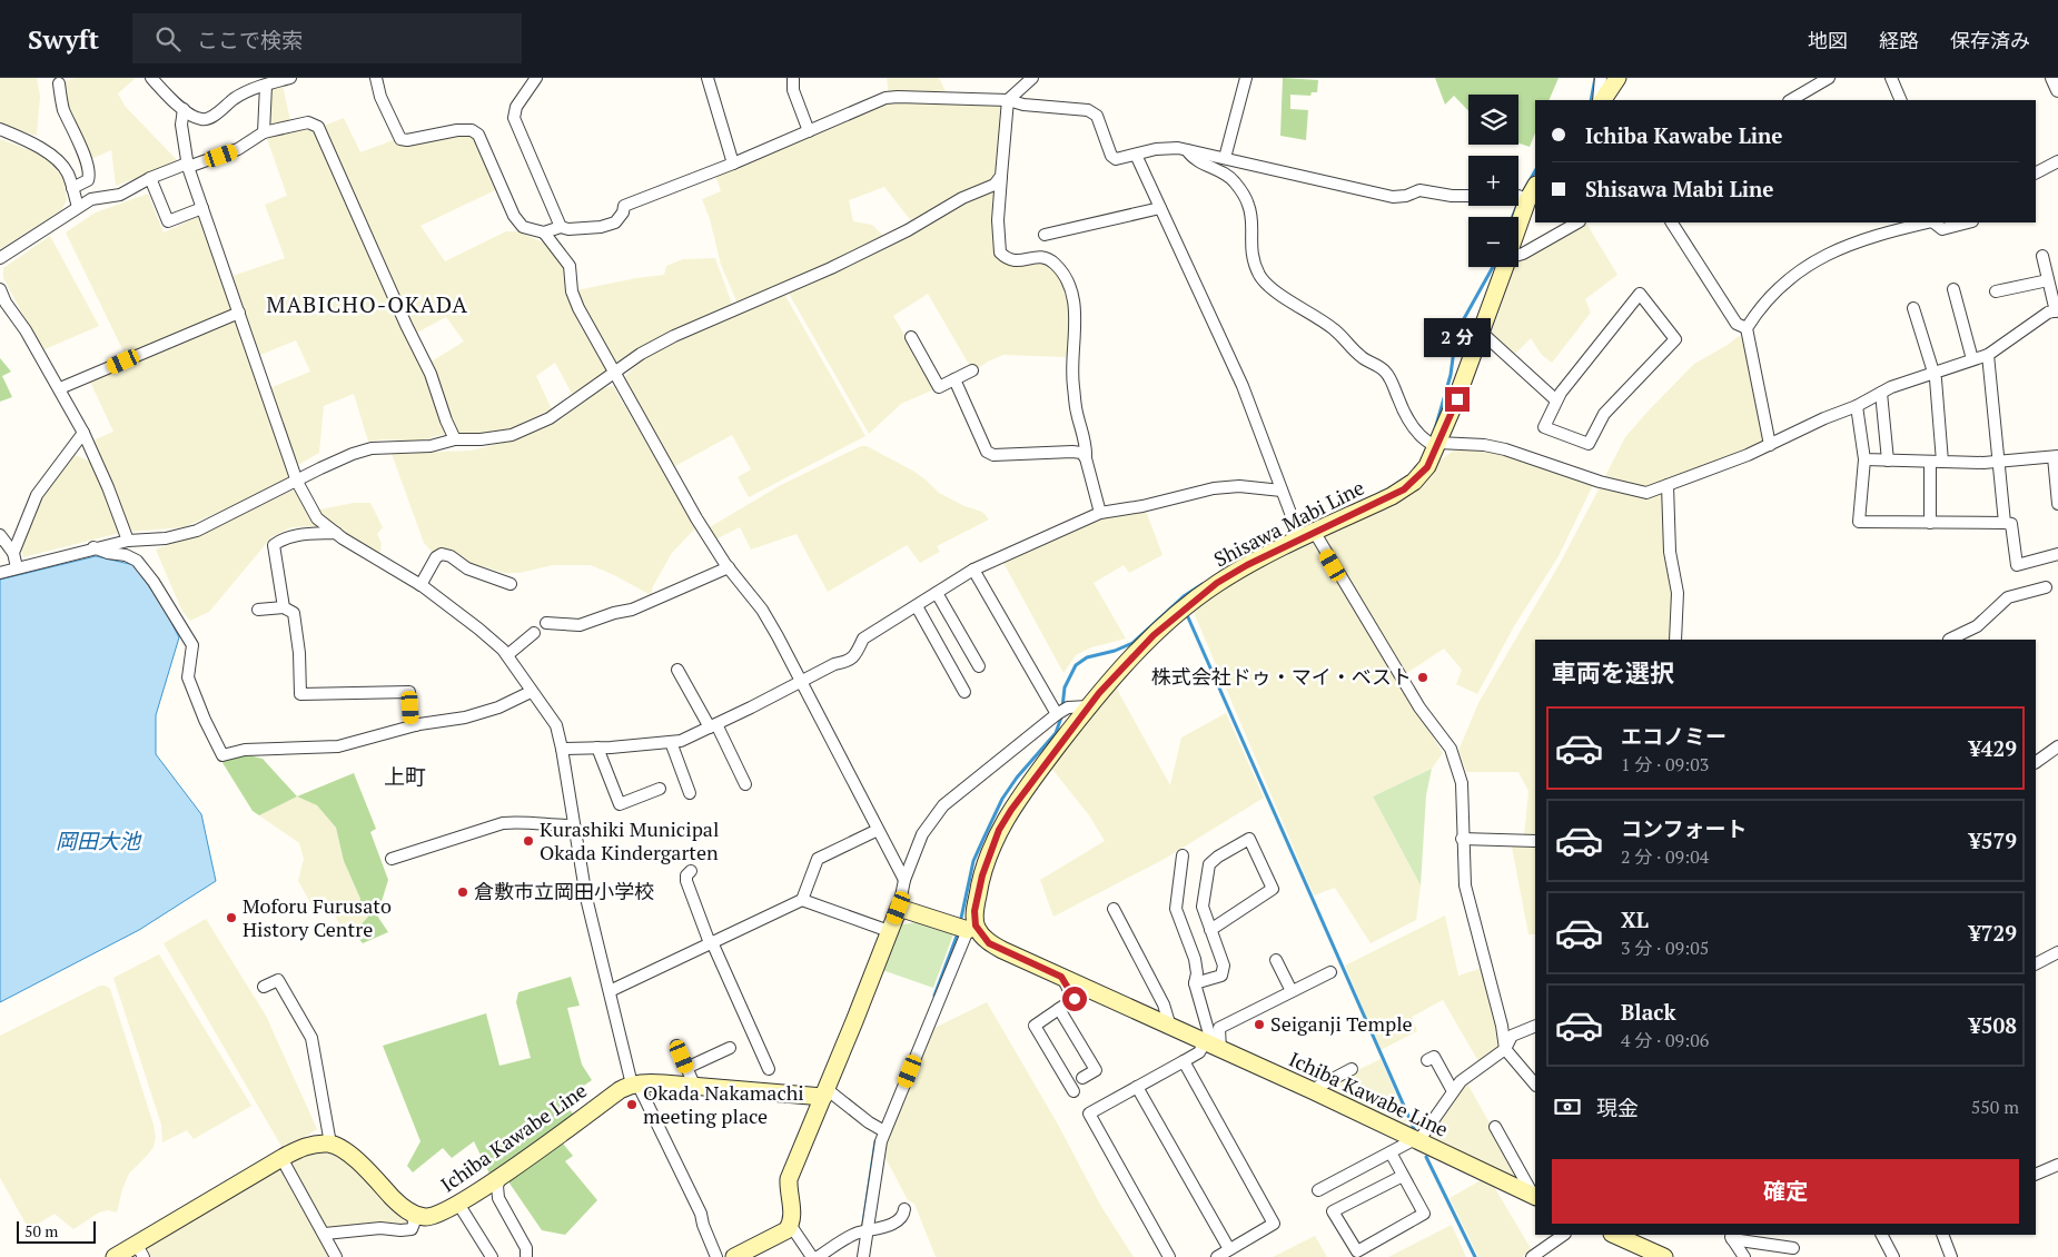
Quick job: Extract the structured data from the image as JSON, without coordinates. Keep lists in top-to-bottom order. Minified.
{"streets":{"main road":["Shisawa Mabi Line","Ichiba Kawabe Line"]},"crossings":[["Shisawa Mabi Line","Ichiba Kawabe Line"]],"districts":["MABICHO-OKADA","上町"],"water":["岡田大池"],"places":["株式会社ドゥ・マイ・ベスト","Kurashiki Municipal Okada Kindergarten","倉敷市立岡田小学校","Moforu Furusato History Centre","Seiganji Temple","Okada Nakamachi meeting place"],"scale_bar":"50 m","page":{"header":"Swyft","search":"ここで検索","nav":["地図","経路","保存済み"],"map_buttons":["+","−"],"banner":["Ichiba Kawabe Line","Shisawa Mabi Line"],"bubble":"2 分","heading":"車両を選択","list":[{"name":"エコノミー","note":"1 分 · 09:03","value":"¥429"},{"name":"コンフォート","note":"2 分 · 09:04","value":"¥579"},{"name":"XL","note":"3 分 · 09:05","value":"¥729"},{"name":"Black","note":"4 分 · 09:06","value":"¥508"}],"pay":["現金","550 m"],"buttons":"確定","scale":"50 m"}}
